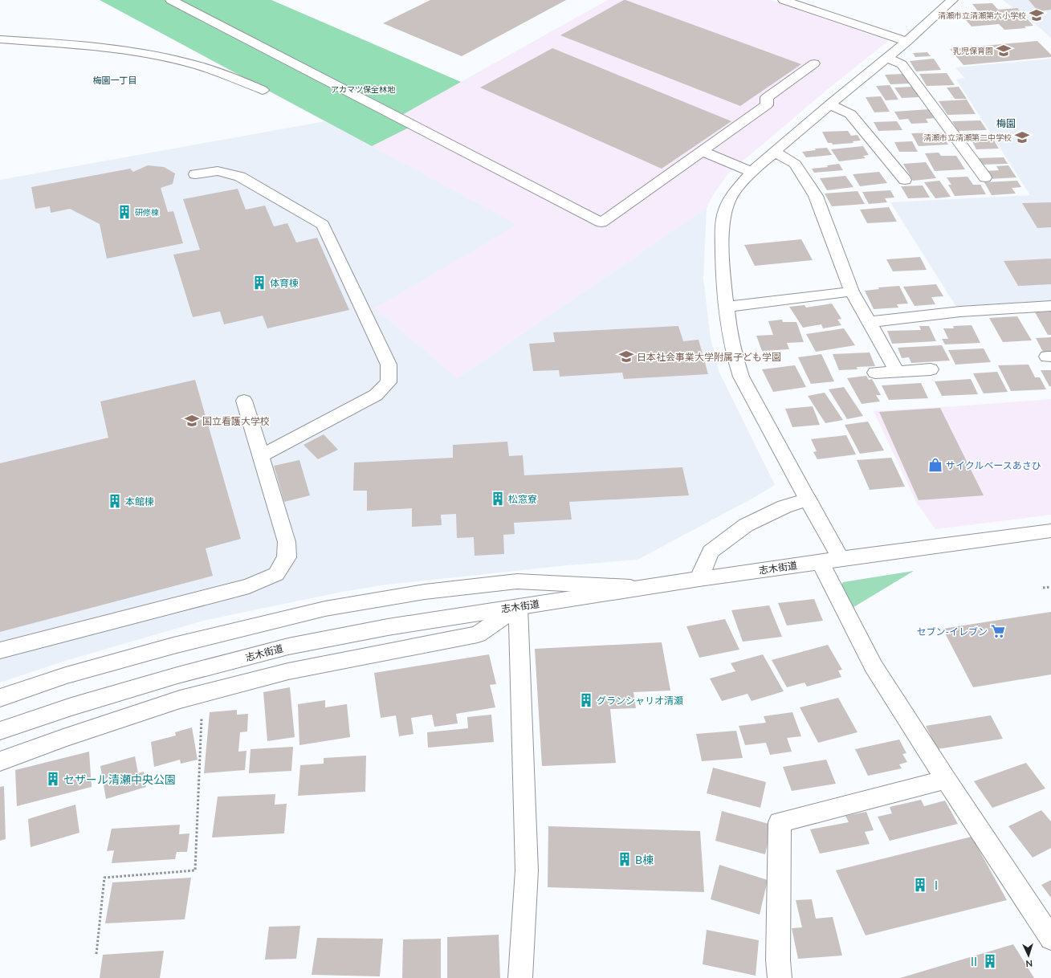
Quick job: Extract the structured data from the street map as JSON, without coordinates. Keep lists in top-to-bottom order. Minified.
{"streets":{"street":["志木街道"]},"districts":["梅園一丁目","梅園"],"parks":["アカマツ保全林地"],"places":{"school or university":["清瀬市立清瀬第六小学校","乳児保育園","清瀬市立清瀬第二中学校","日本社会事業大学附属子ども学園","国立看護大学校"],"building":["研修棟","体育棟","松窓寮","本館棟","グランシャリオ清瀬","セザール清瀬中央公園","B棟","Ⅰ","Ⅱ"],"shop":["サイクルベースあさひ"],"supermarket":["セブン-イレブン"]},"north":"bottom"}
